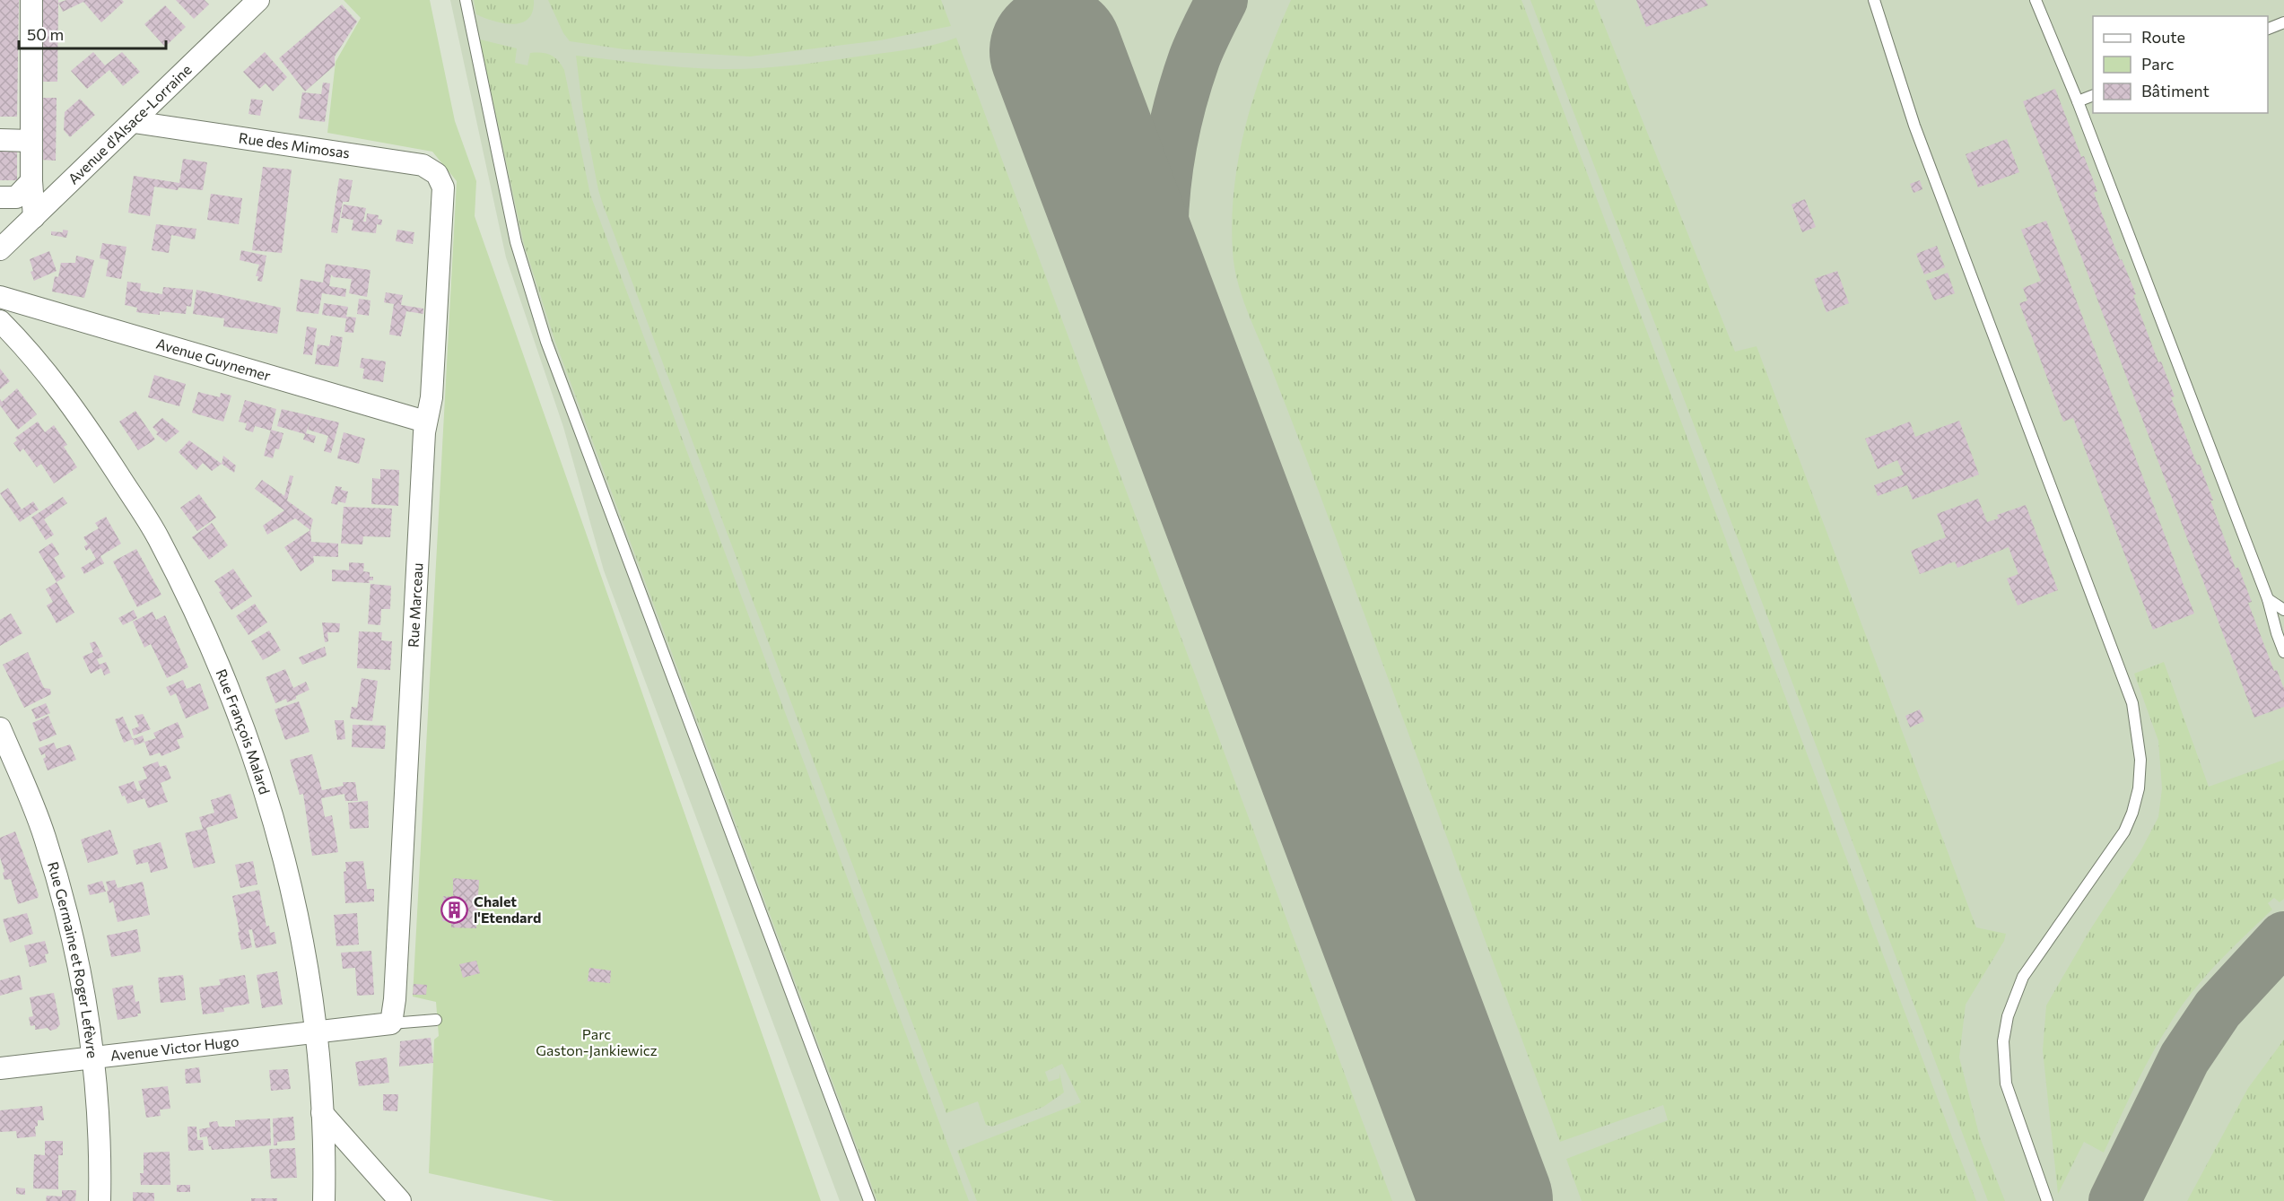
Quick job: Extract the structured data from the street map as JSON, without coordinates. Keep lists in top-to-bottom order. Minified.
{"streets":{"street":["Avenue d'Alsace-Lorraine","Rue des Mimosas","Avenue Guynemer","Rue Marceau","Rue François Malard","Rue Germaine et Roger Lefèvre","Avenue Victor Hugo"]},"crossings":[["Avenue d'Alsace-Lorraine","Rue des Mimosas"],["Rue des Mimosas","Rue Marceau"],["Avenue Guynemer","Rue Marceau"],["Rue Marceau","Avenue Victor Hugo"],["Rue François Malard","Avenue Victor Hugo"],["Rue Germaine et Roger Lefèvre","Avenue Victor Hugo"]],"parks":["Parc Gaston-Jankiewicz"],"places":{"building":["Chalet l'Etendard"]},"legend":["Route","Parc","Bâtiment"],"scale_bar":"50 m"}
